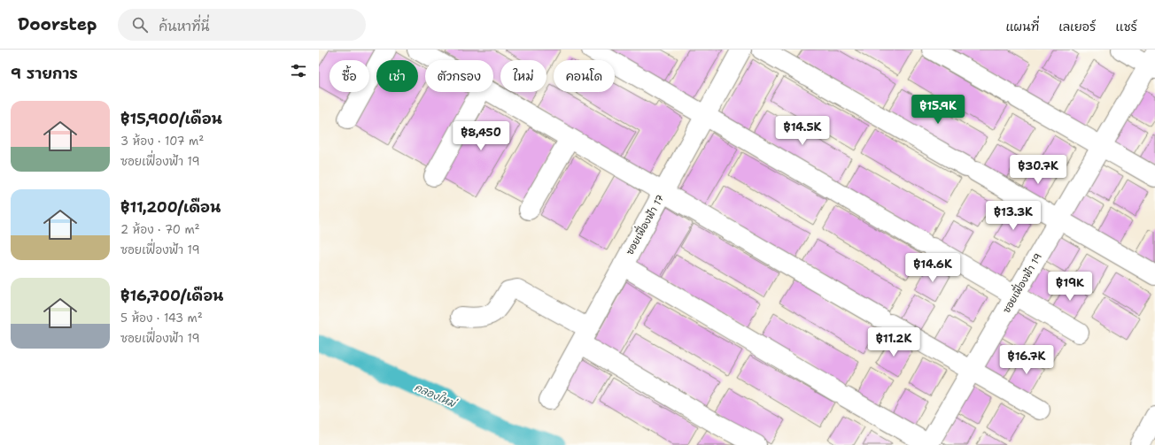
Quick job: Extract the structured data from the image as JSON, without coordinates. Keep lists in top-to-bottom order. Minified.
{"streets":{"street":["ซอยเฟื่องฟ้า 17","ซอยเฟื่องฟ้า 19"]},"water":["คลองใหม่"],"page":{"header":"Doorstep","search":"ค้นหาที่นี่","nav":["แผนที่","เลเยอร์","แชร์"],"heading":"9 รายการ","chip":["ซื้อ","เช่า","ตัวกรอง","ใหม่","คอนโด"],"list":[{"name":"฿15,900/เดือน","note":"3 ห้อง · 107 m² · ซอยเฟื่องฟ้า 19"},{"name":"฿11,200/เดือน","note":"2 ห้อง · 70 m² · ซอยเฟื่องฟ้า 19"},{"name":"฿16,700/เดือน","note":"5 ห้อง · 143 m² · ซอยเฟื่องฟ้า 19"}],"price":["฿15.9K","฿14.5K","฿8,450","฿30.7K","฿13.3K","฿14.6K","฿19K","฿11.2K","฿16.7K"]}}
